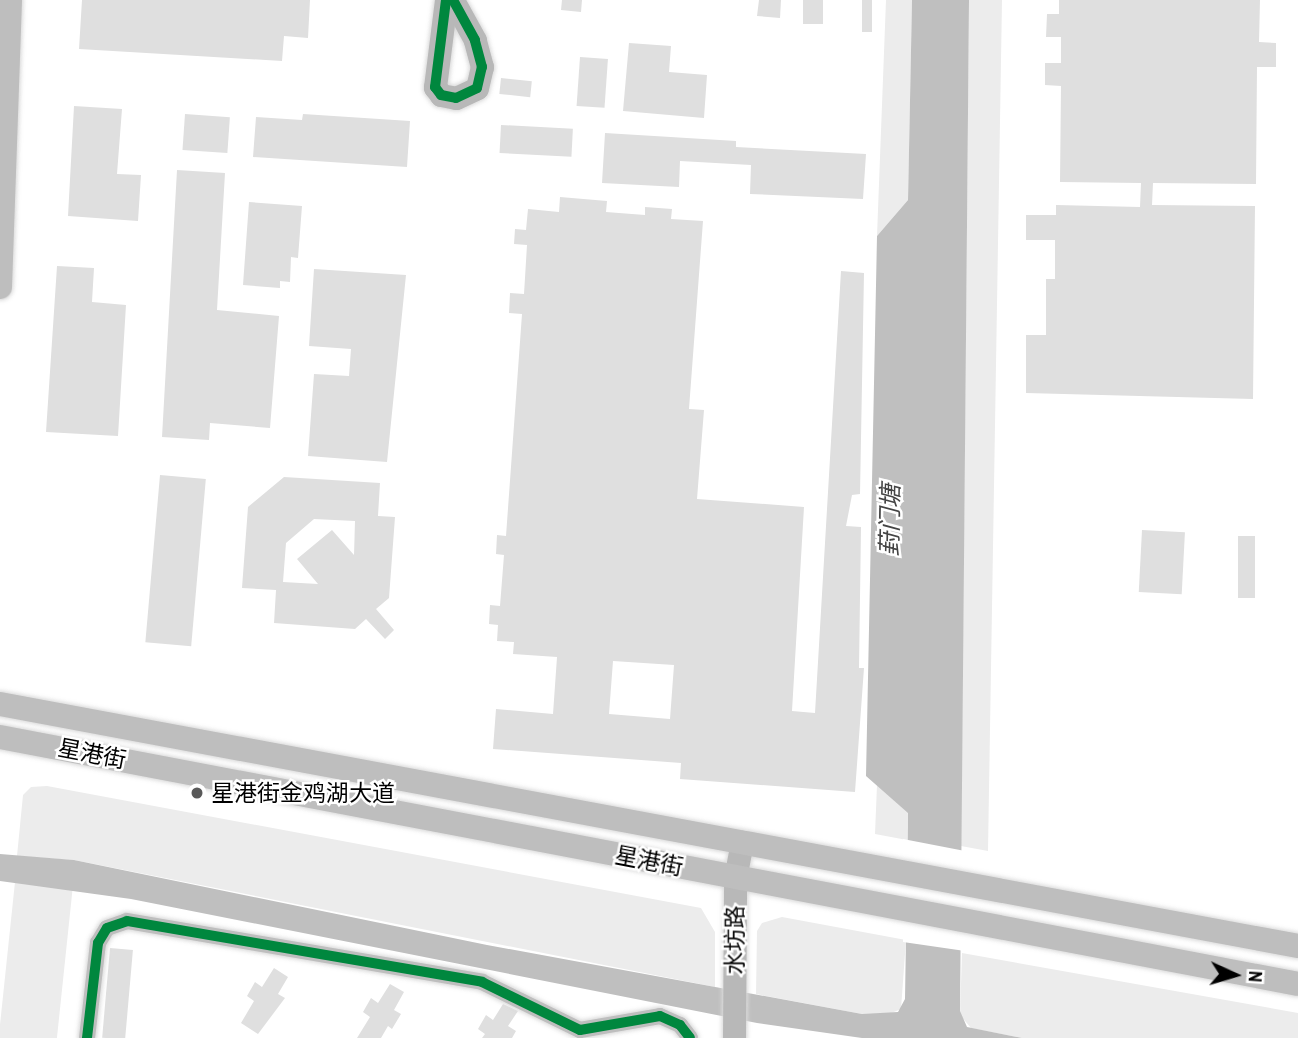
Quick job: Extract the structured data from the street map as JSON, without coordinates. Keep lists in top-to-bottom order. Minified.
{"streets":{"main road":["星港街"],"street":["水坊路"]},"crossings":[["星港街","水坊路"]],"water":["葑门塘"],"places":["星港街金鸡湖大道"],"north":"right"}
